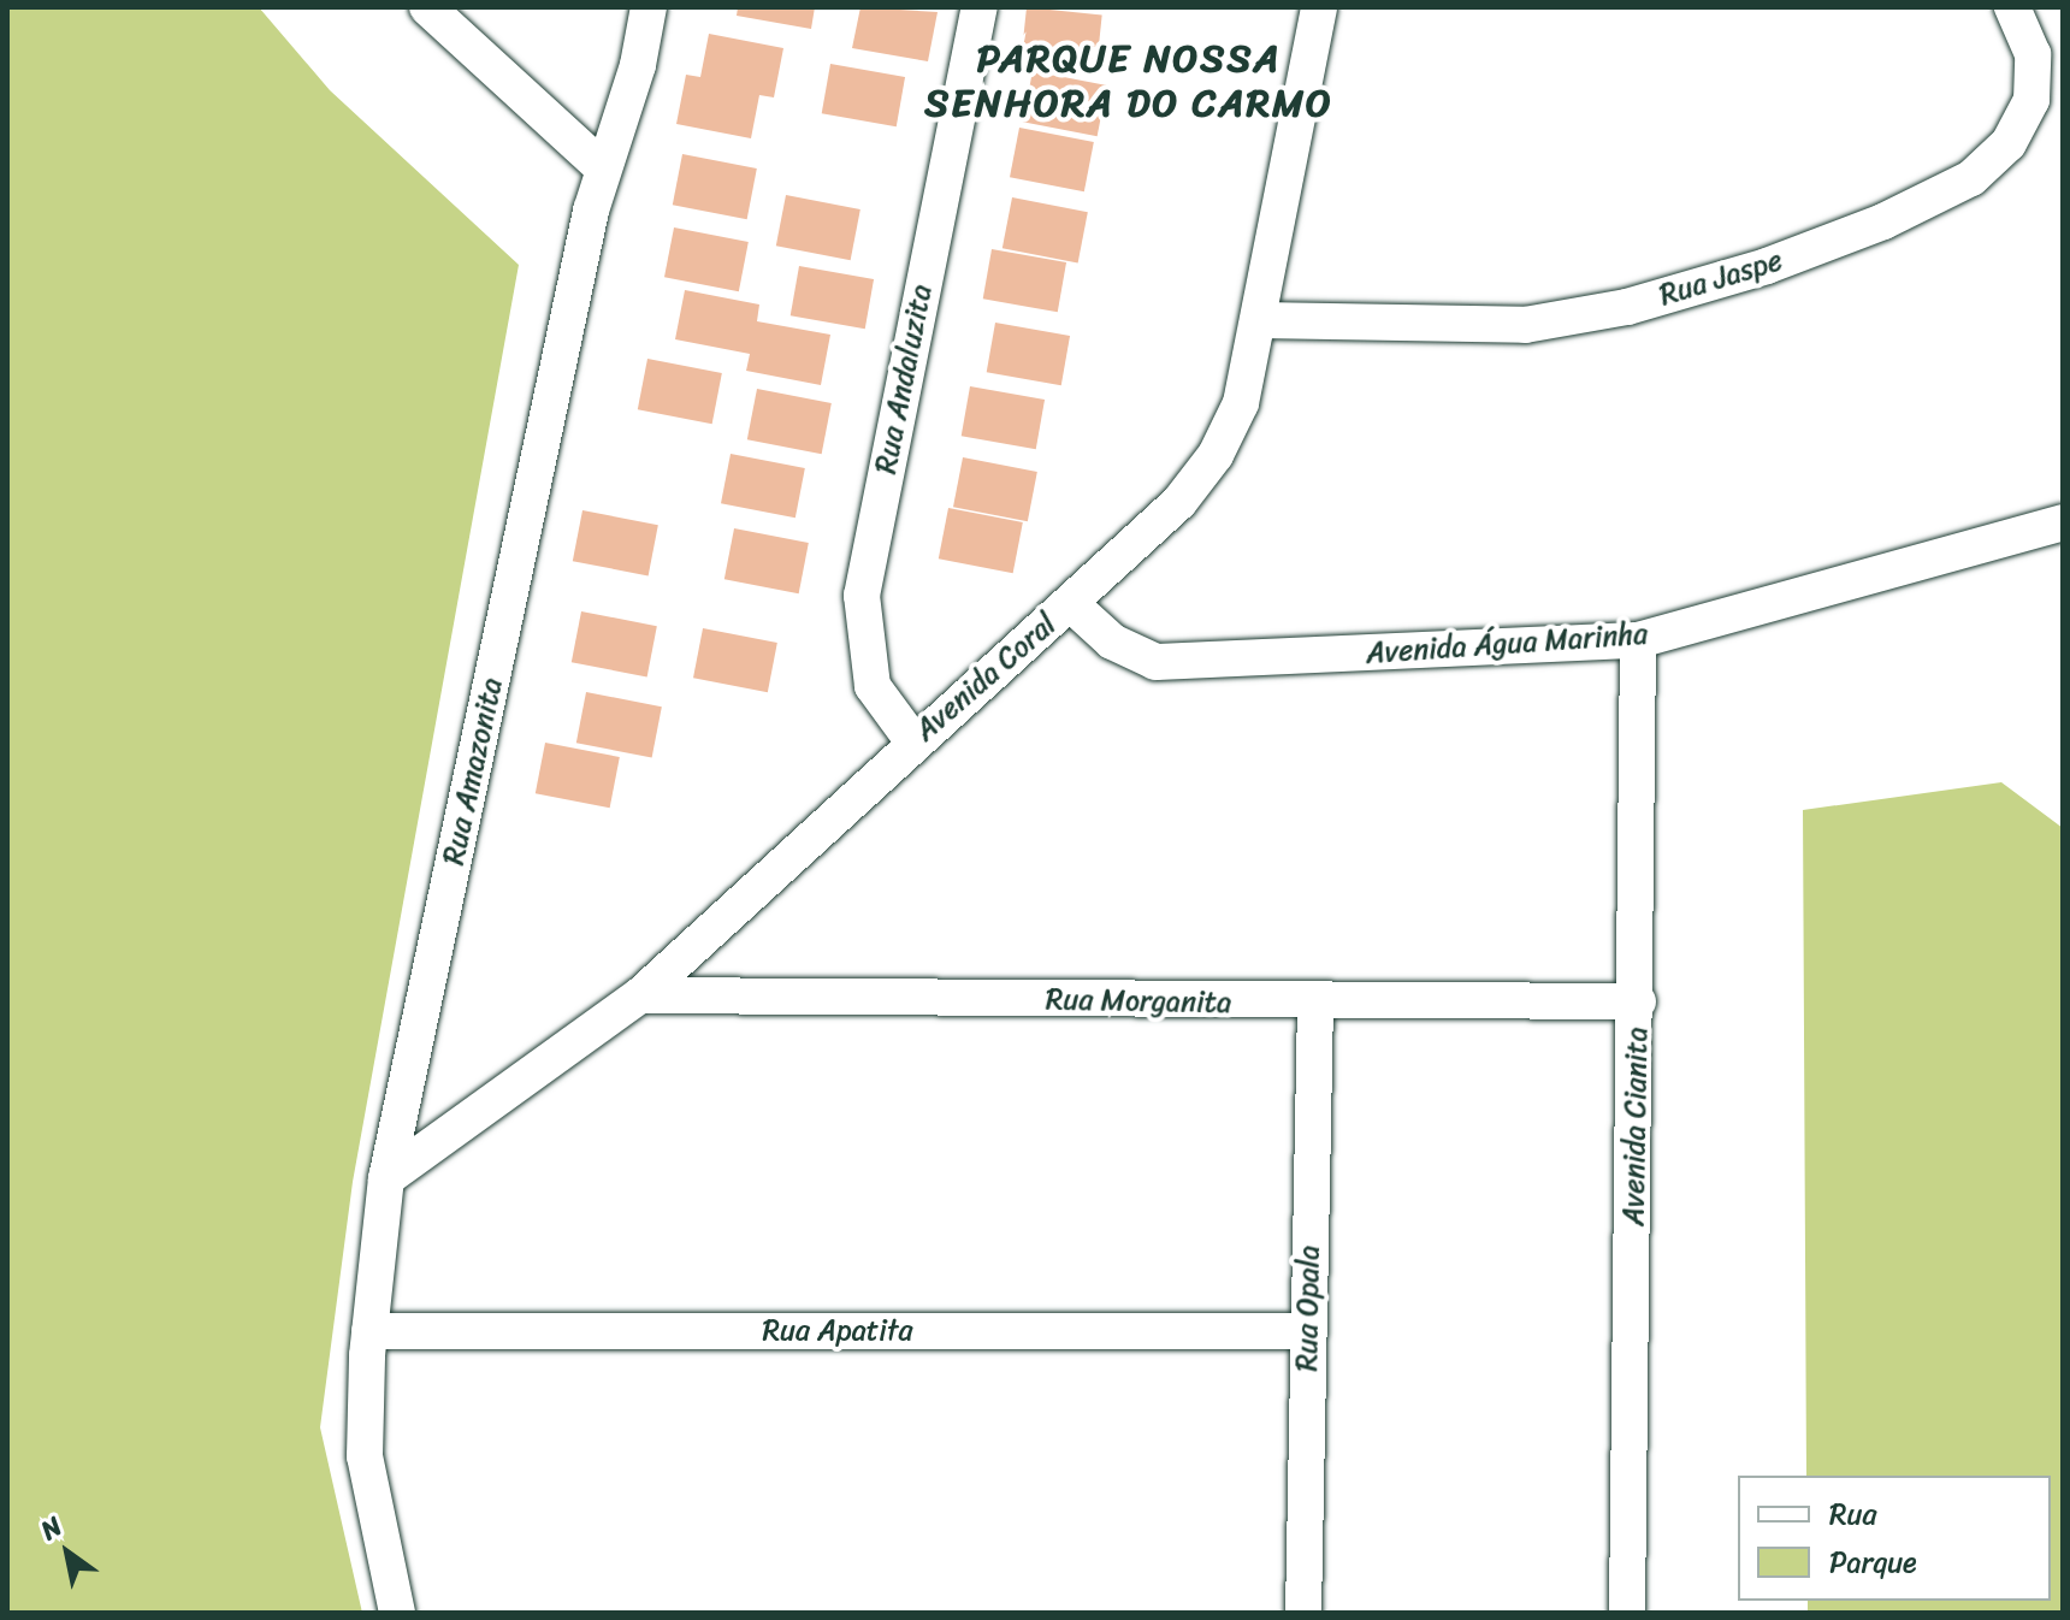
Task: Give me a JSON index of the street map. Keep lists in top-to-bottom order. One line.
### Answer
{"streets":{"street":["Rua Jaspe","Rua Andaluzita","Avenida Água Marinha","Avenida Coral","Rua Amazonita","Rua Morganita","Avenida Cianita","Rua Opala","Rua Apatita"]},"crossings":[["Rua Jaspe","Avenida Coral"],["Rua Andaluzita","Avenida Coral"],["Avenida Água Marinha","Avenida Coral"],["Avenida Água Marinha","Avenida Cianita"],["Avenida Coral","Rua Amazonita"],["Avenida Coral","Rua Morganita"],["Rua Amazonita","Rua Apatita"],["Rua Morganita","Avenida Cianita"],["Rua Morganita","Rua Opala"],["Rua Opala","Rua Apatita"]],"districts":["PARQUE NOSSA SENHORA DO CARMO"],"legend":["Rua","Parque"],"north":"top left"}
